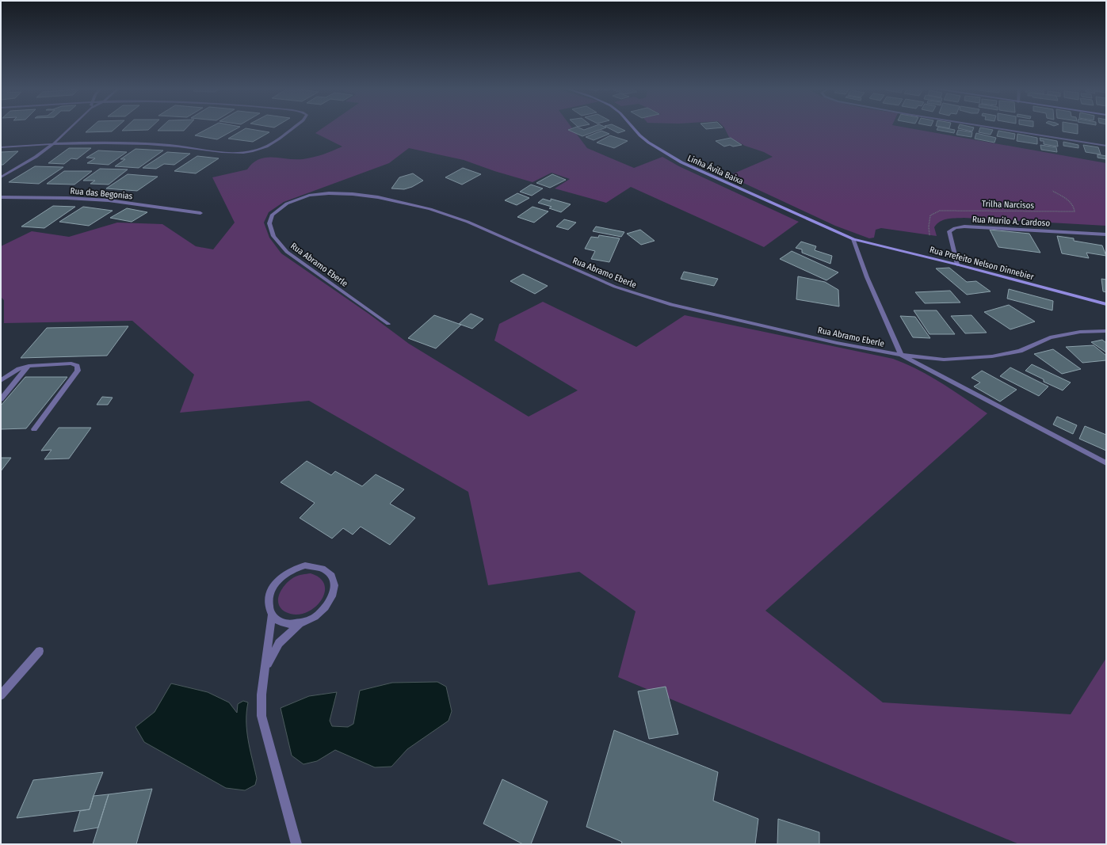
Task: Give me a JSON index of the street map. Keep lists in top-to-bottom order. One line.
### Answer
{"streets":{"street":["Linha Ávila Baixa","Rua das Begonias","Rua Murilo A. Cardoso","Rua Prefeito Nelson Dinnebier","Rua Abramo Eberle"],"path":["Trilha Narcisos"]},"crossings":[["Linha Ávila Baixa","Rua Prefeito Nelson Dinnebier"],["Rua Murilo A. Cardoso","Rua Prefeito Nelson Dinnebier"]]}
